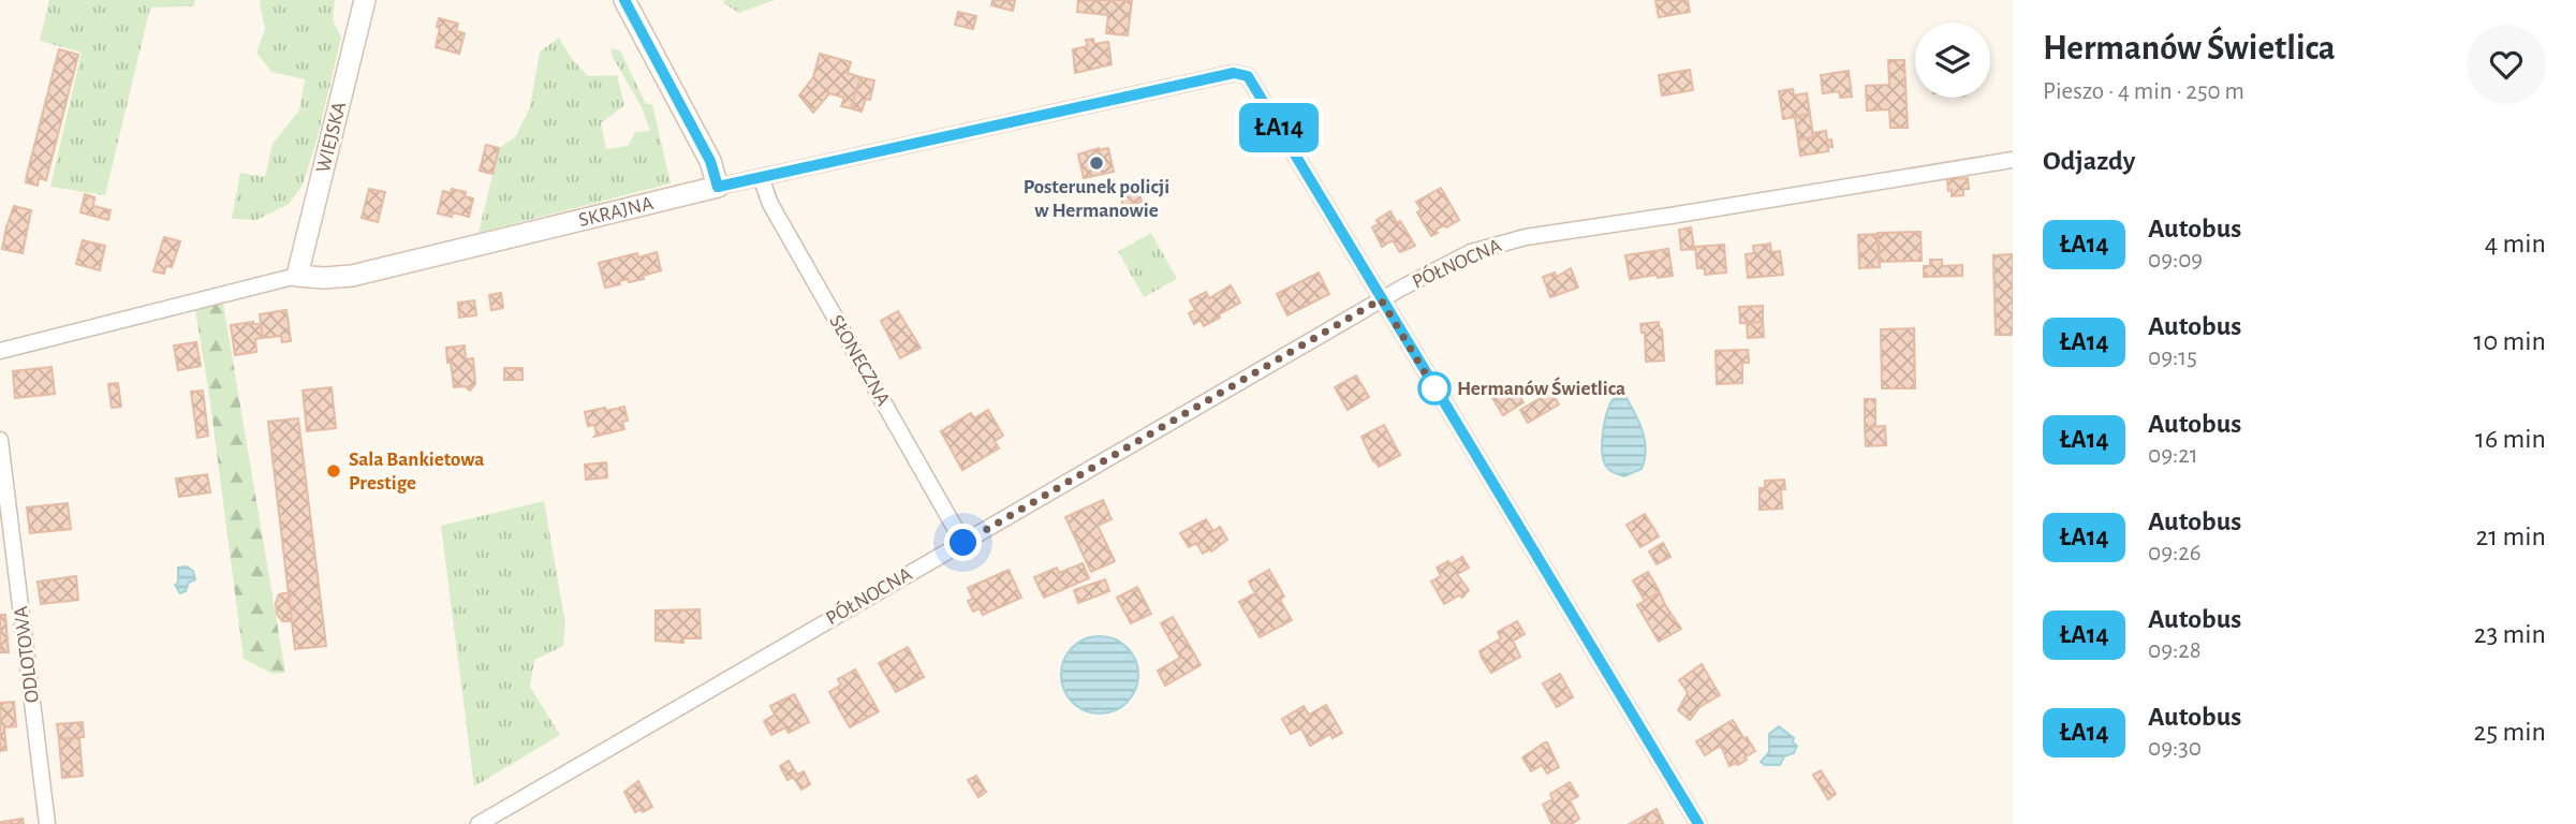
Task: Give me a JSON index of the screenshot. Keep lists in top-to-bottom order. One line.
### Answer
{"streets":{"street":["WIEJSKA","SKRAJNA","PÓŁNOCNA","SŁONECZNA","ODLOTOWA"]},"crossings":[["WIEJSKA","SKRAJNA"],["SKRAJNA","PÓŁNOCNA"],["SKRAJNA","SŁONECZNA"],["PÓŁNOCNA","SŁONECZNA"]],"places":["Posterunek policji w Hermanowie","Hermanów Świetlica","Sala Bankietowa Prestige"],"lines":["bus line ŁA14"],"page":{"on_map":"ŁA14","heading":[["Hermanów Świetlica","Pieszo · 4 min · 250 m"],"Odjazdy"],"list":[{"mark":"ŁA14","name":"Autobus","note":"09:09","value":"4 min"},{"mark":"ŁA14","name":"Autobus","note":"09:15","value":"10 min"},{"mark":"ŁA14","name":"Autobus","note":"09:21","value":"16 min"},{"mark":"ŁA14","name":"Autobus","note":"09:26","value":"21 min"},{"mark":"ŁA14","name":"Autobus","note":"09:28","value":"23 min"},{"mark":"ŁA14","name":"Autobus","note":"09:30","value":"25 min"}]}}
